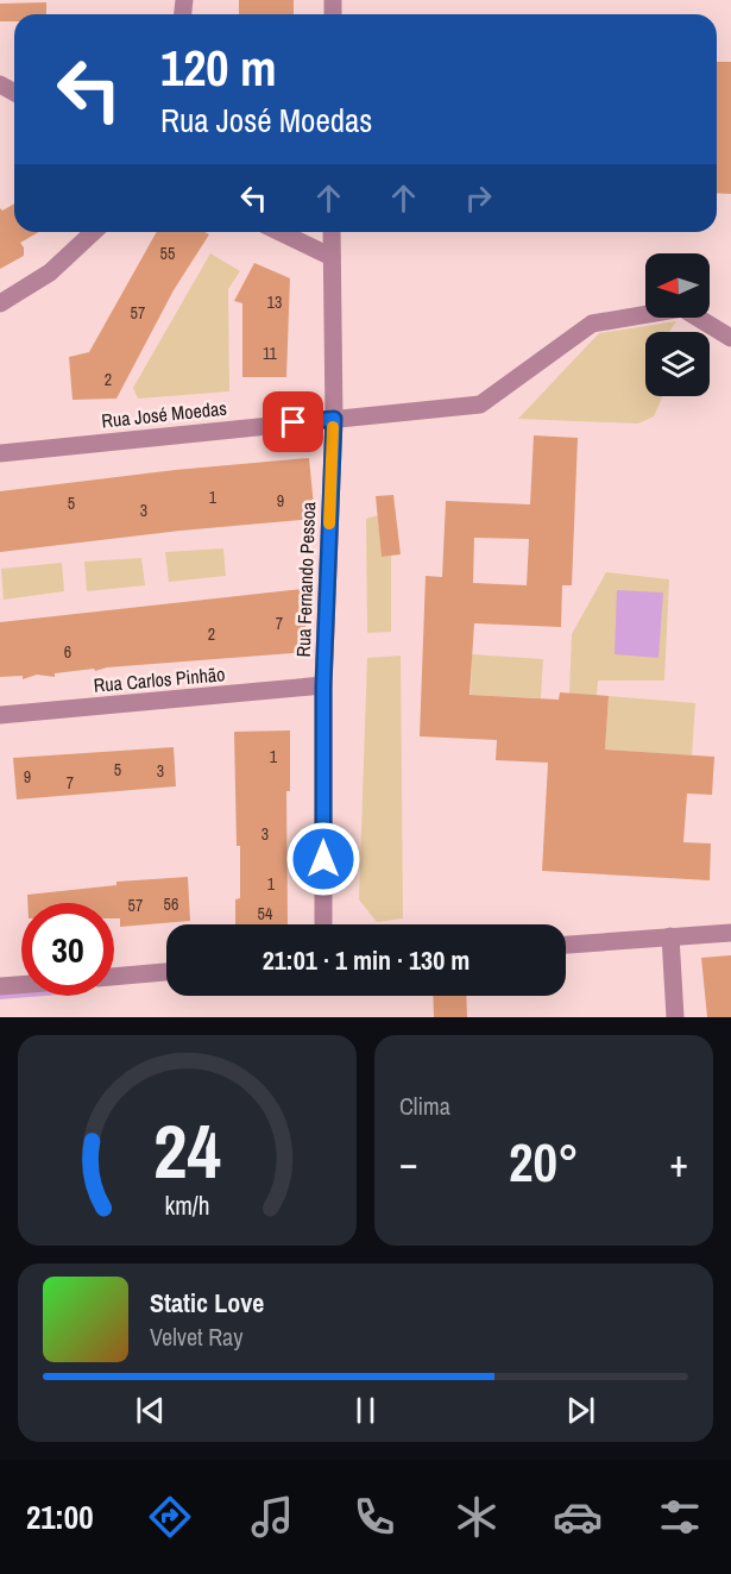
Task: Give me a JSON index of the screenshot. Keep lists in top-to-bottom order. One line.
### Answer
{"streets":{"street":["Rua José Moedas","Rua Fernando Pessoa","Rua Carlos Pinhão"]},"crossings":[["Rua José Moedas","Rua Fernando Pessoa"],["Rua Fernando Pessoa","Rua Carlos Pinhão"]],"house_numbers":["55","13","57","11","2","1","9","5","3","7","2","6","1","5","3","9","7","3","1","56","57","54"],"north":"left","page":{"turn":["120 m","Rua José Moedas"],"limit":"30","trip":"21:01 · 1 min · 130 m","tile":"Clima","heat":["−","20°","+"],"song":["Static Love","Velvet Ray"],"tabs":"21:00","gauge":["24","km/h"]}}
